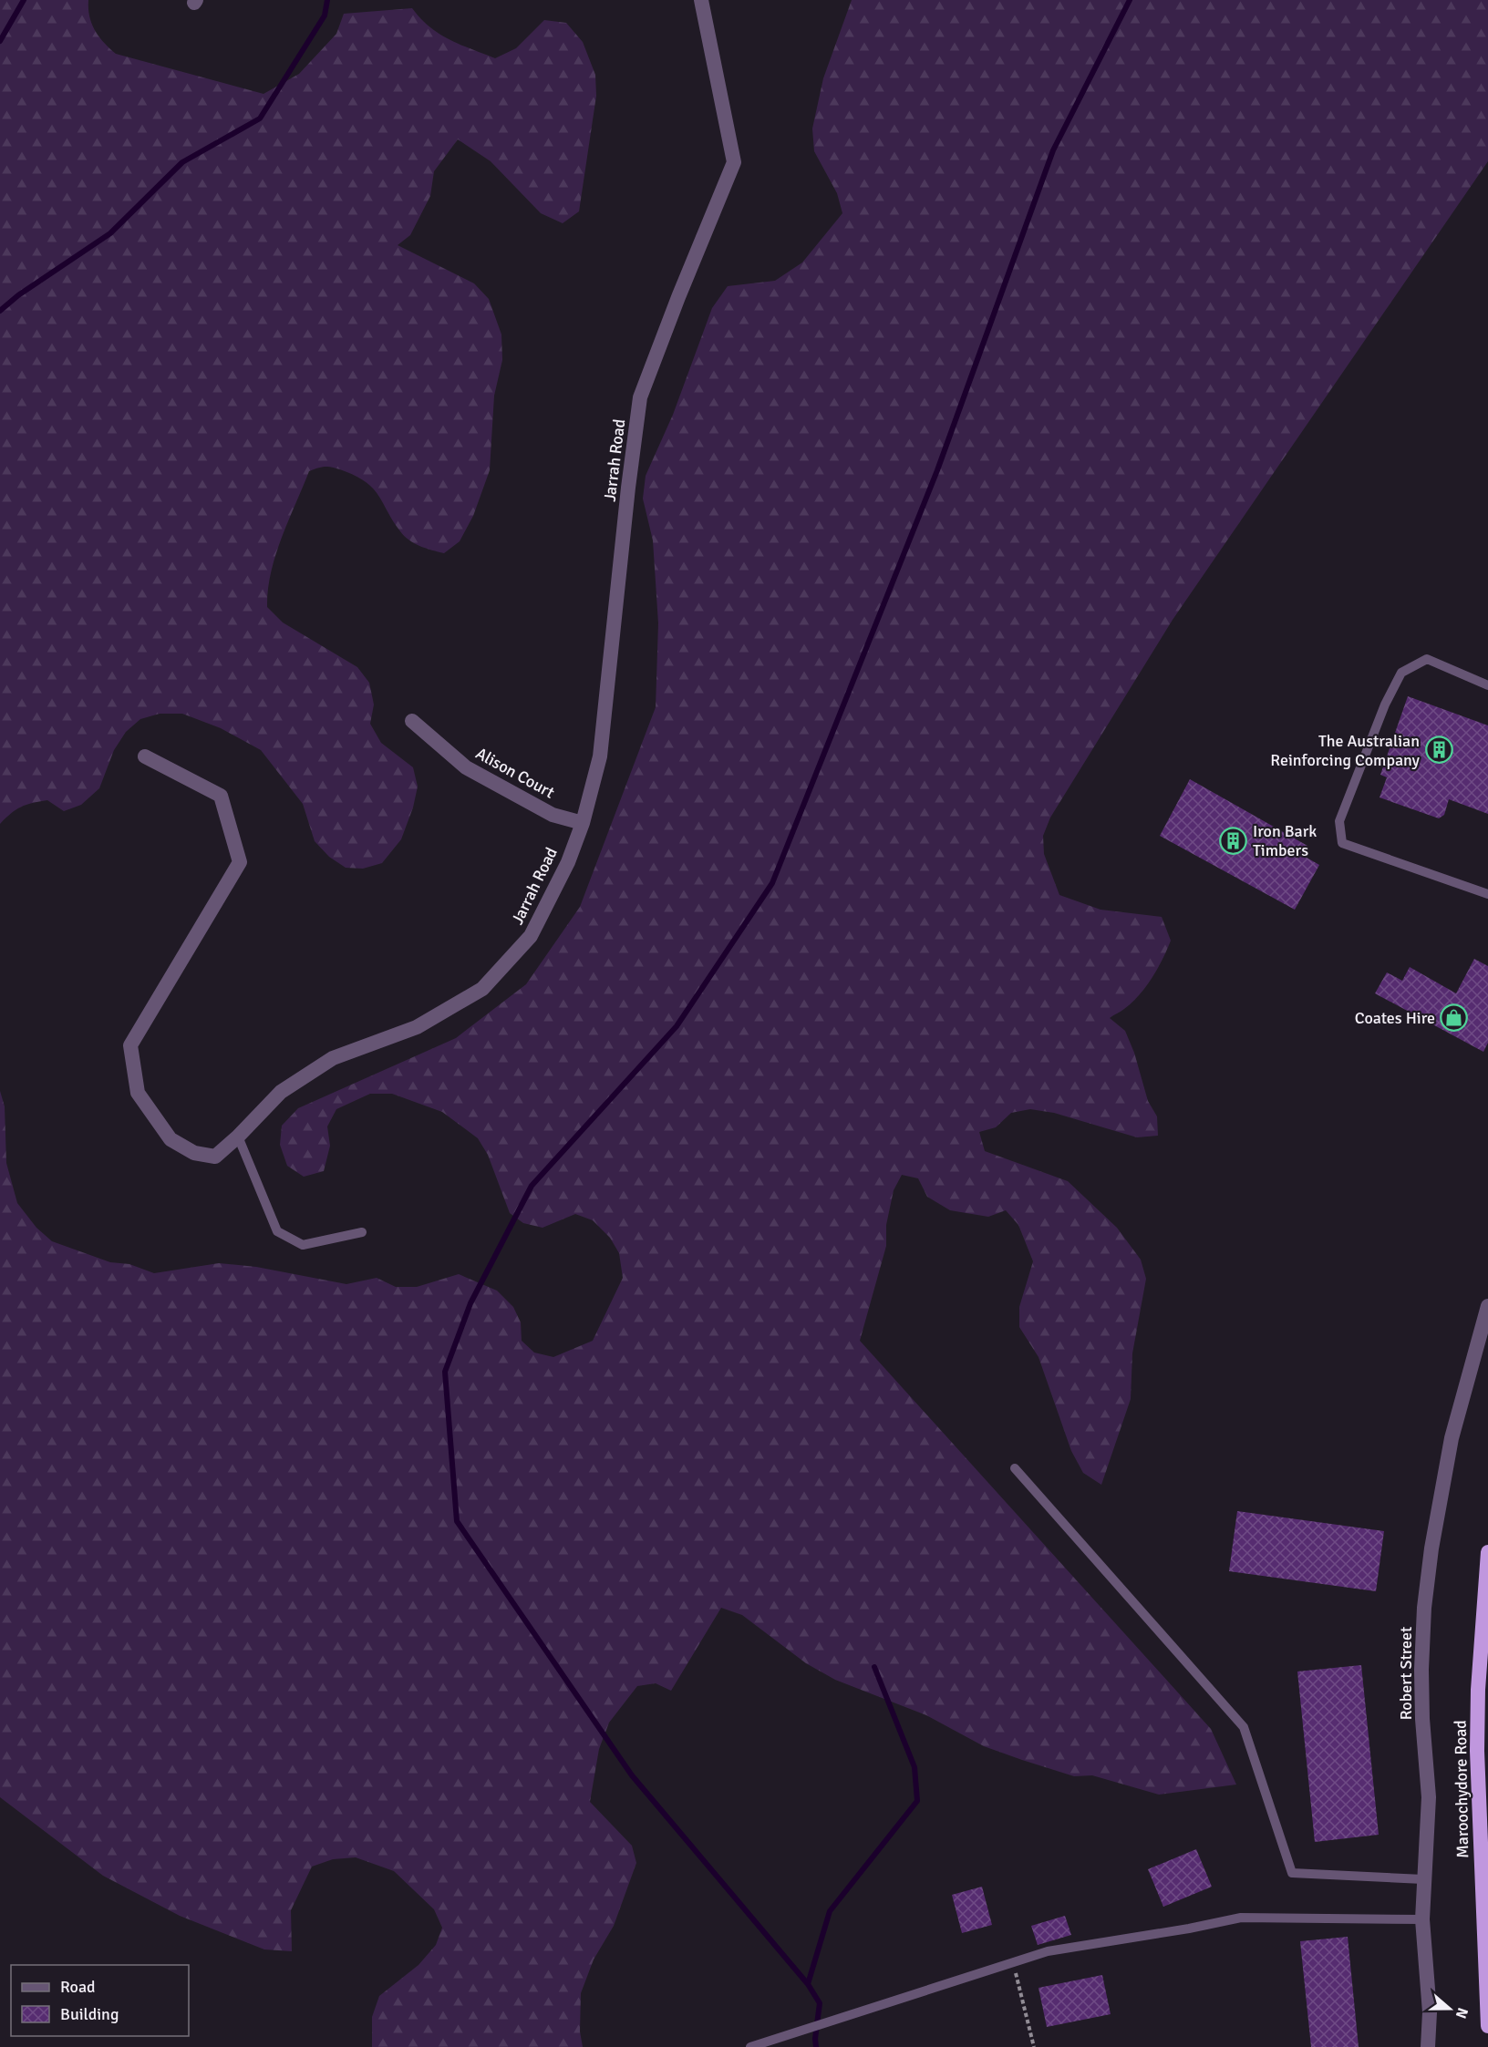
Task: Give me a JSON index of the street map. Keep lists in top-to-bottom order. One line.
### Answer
{"streets":{"highway":["Maroochydore Road"],"street":["Jarrah Road","Alison Court","Robert Street"]},"crossings":[["Jarrah Road","Alison Court"]],"places":{"building":["The Australian Reinforcing Company","Iron Bark Timbers"],"shop":["Coates Hire"]},"legend":["Road","Building"],"north":"right"}
